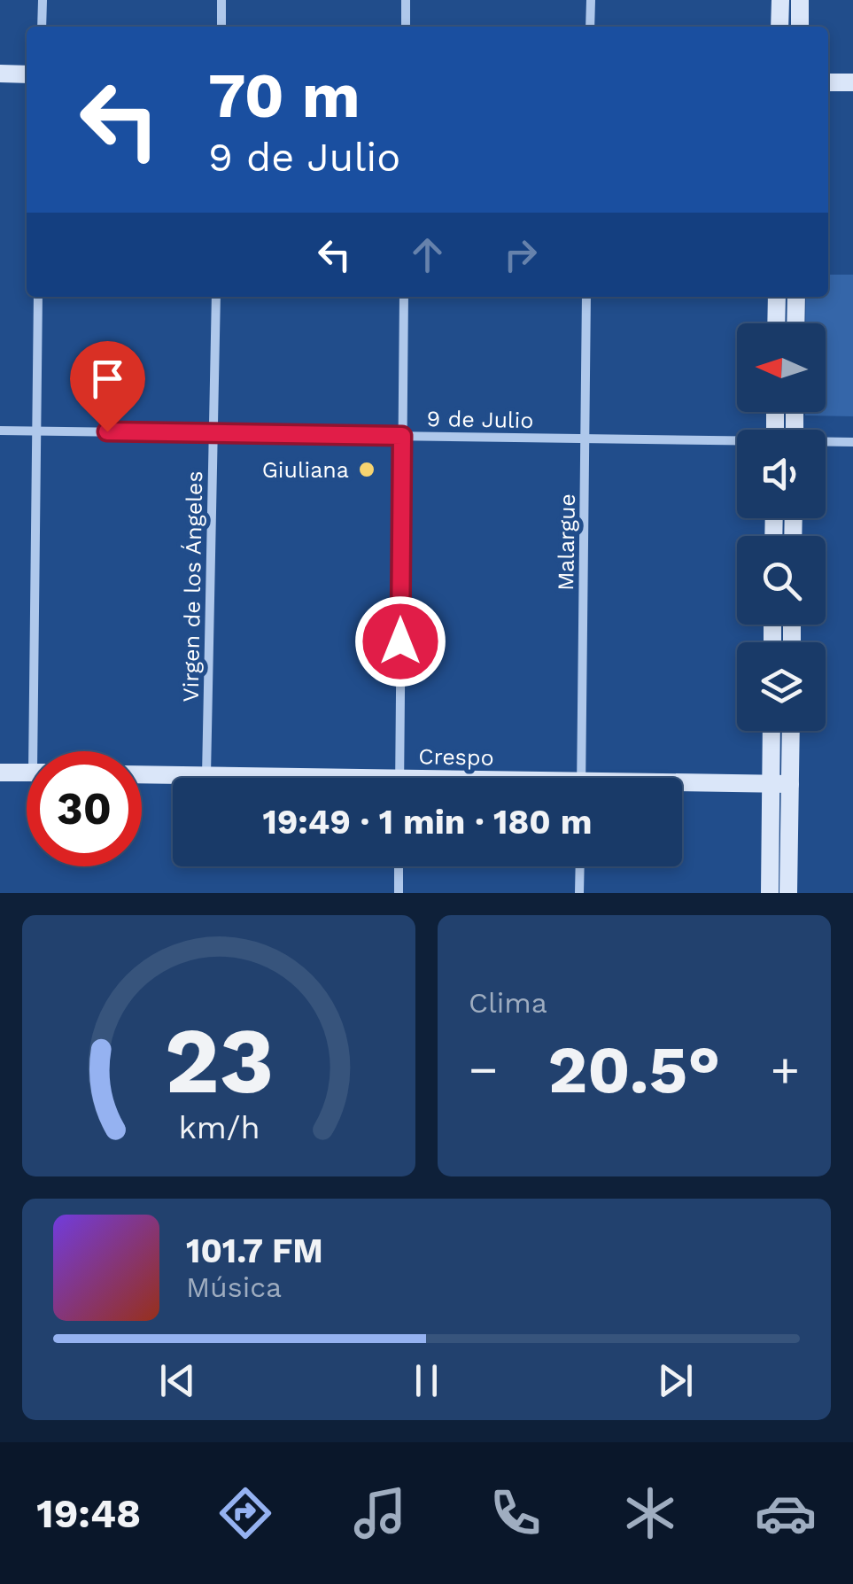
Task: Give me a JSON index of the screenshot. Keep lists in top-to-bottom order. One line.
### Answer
{"streets":{"main road":["Crespo"],"street":["9 de Julio","Malargue","Virgen de los Ángeles"]},"crossings":[["9 de Julio","Malargue"],["9 de Julio","Virgen de los Ángeles"],["Virgen de los Ángeles","Crespo"]],"places":["Giuliana"],"north":"left","page":{"turn":["70 m","9 de Julio"],"limit":"30","trip":"19:49 · 1 min · 180 m","tile":"Clima","heat":["−","20.5°","+"],"song":["101.7 FM","Música"],"tabs":"19:48","gauge":["23","km/h"]}}
